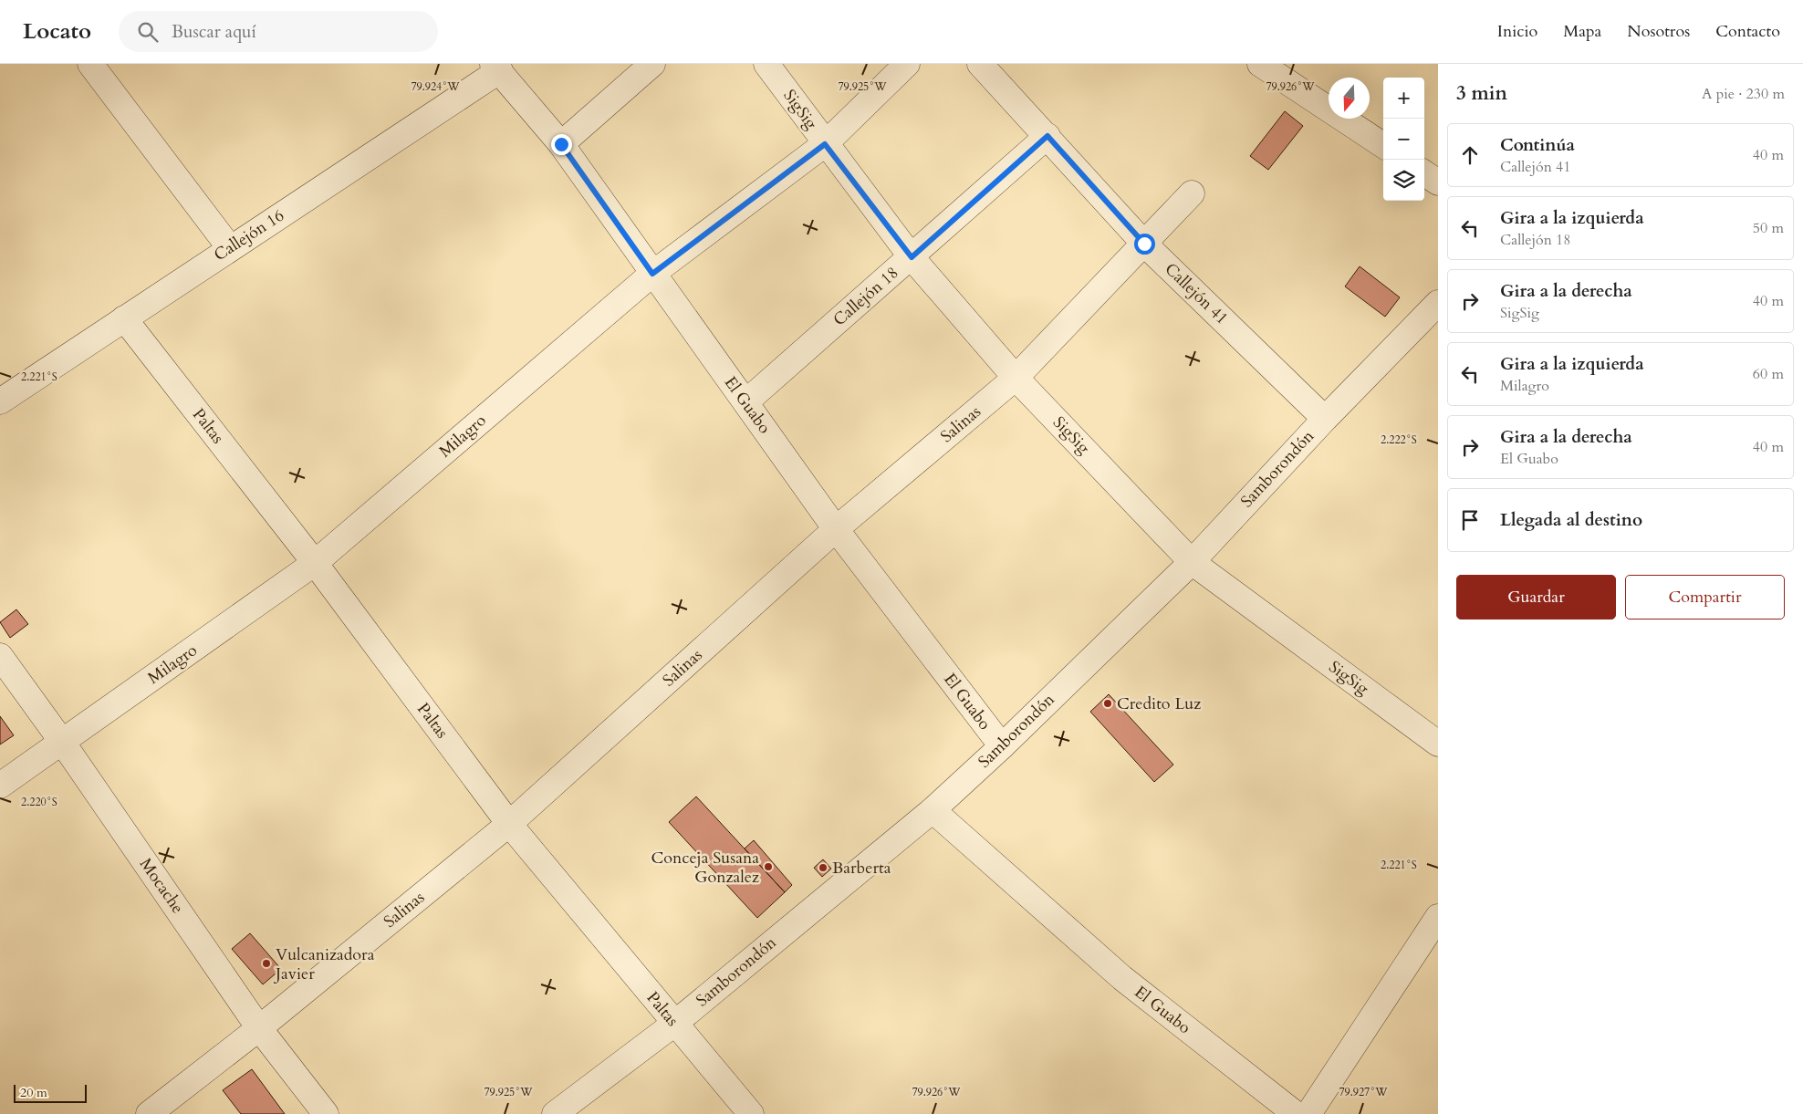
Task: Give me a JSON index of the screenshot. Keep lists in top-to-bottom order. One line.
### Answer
{"streets":{"street":["SigSig","Callejón 16","Callejón 41","Callejón 18","El Guabo","Salinas","Paltas","Milagro","Samborondón","Mocache"]},"crossings":[["SigSig","Callejón 18"],["SigSig","Salinas"],["SigSig","Milagro"],["SigSig","Samborondón"],["Callejón 16","El Guabo"],["Callejón 16","Paltas"],["Callejón 41","Callejón 18"],["Callejón 41","Salinas"],["Callejón 41","Samborondón"],["Callejón 18","El Guabo"],["El Guabo","Salinas"],["El Guabo","Milagro"],["El Guabo","Samborondón"],["Salinas","Paltas"],["Salinas","Mocache"],["Paltas","Milagro"],["Paltas","Samborondón"],["Milagro","Mocache"]],"places":["Credito Luz","Conceja Susana Gonzalez","Barberta","Vulcanizadora Javier"],"scale_bar":"20 m","north":"bottom","page":{"header":"Locato","search":"Buscar aquí","nav":["Inicio","Mapa","Nosotros","Contacto"],"heading":["3 min","A pie · 230 m"],"map_buttons":["+","−"],"list":[["Continúa","Callejón 41","40 m"],["Gira a la izquierda","Callejón 18","50 m"],["Gira a la derecha","SigSig","40 m"],["Gira a la izquierda","Milagro","60 m"],["Gira a la derecha","El Guabo","40 m"],"Llegada al destino"],"buttons":["Guardar","Compartir"],"scale":"20 m"},"coordinates":["79.924°W","79.925°W","79.926°W","2.221°S","2.222°S","2.220°S","79.927°W"]}
